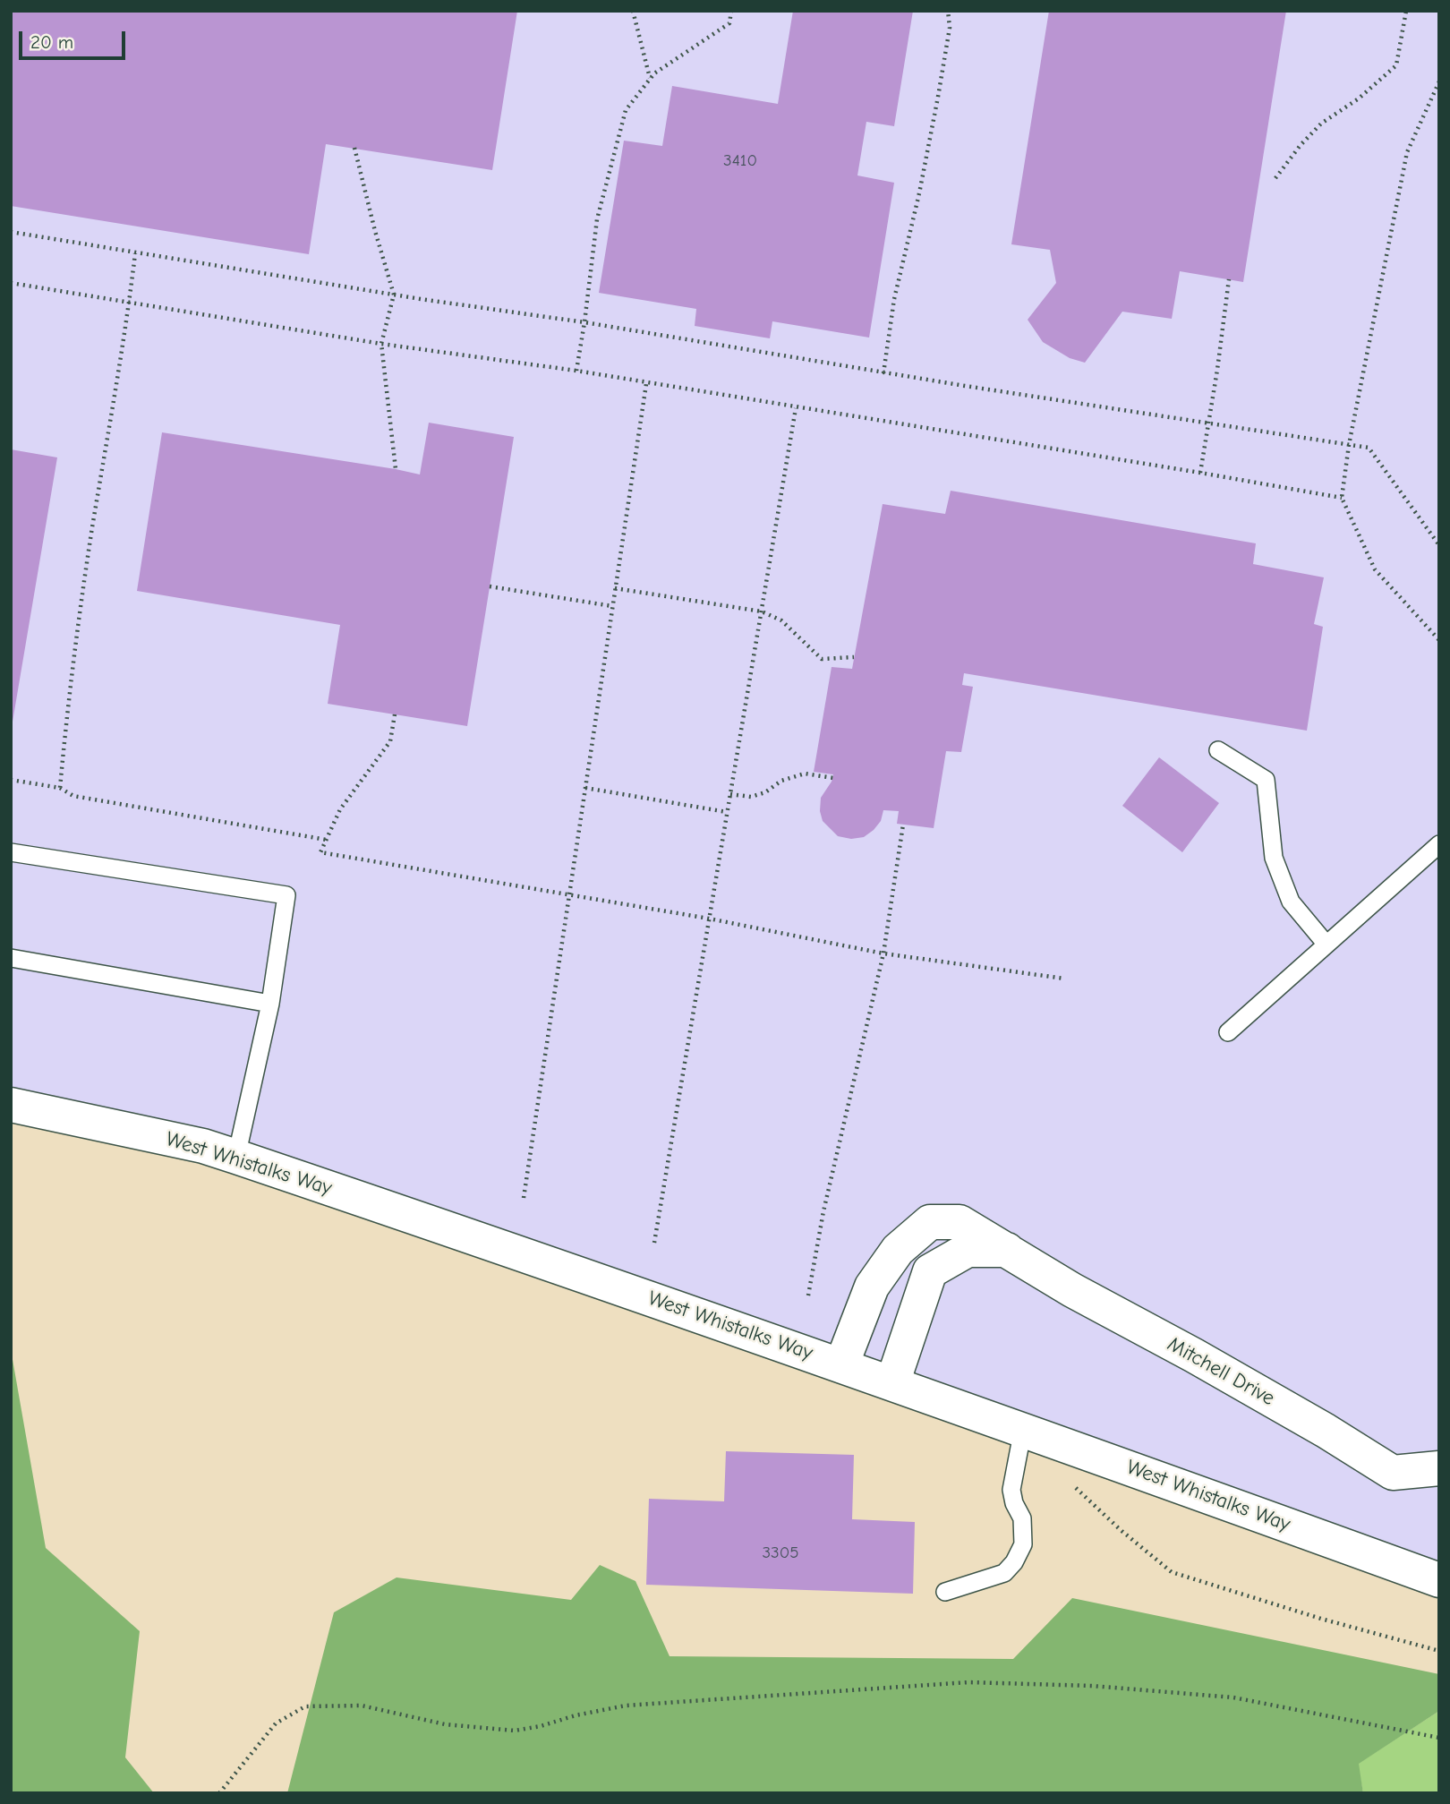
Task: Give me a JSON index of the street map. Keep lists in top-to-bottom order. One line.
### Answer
{"streets":{"main road":["West Whistalks Way","Mitchell Drive"]},"crossings":[["West Whistalks Way","Mitchell Drive"]],"house_numbers":["3410","3305"],"scale_bar":"20 m"}
